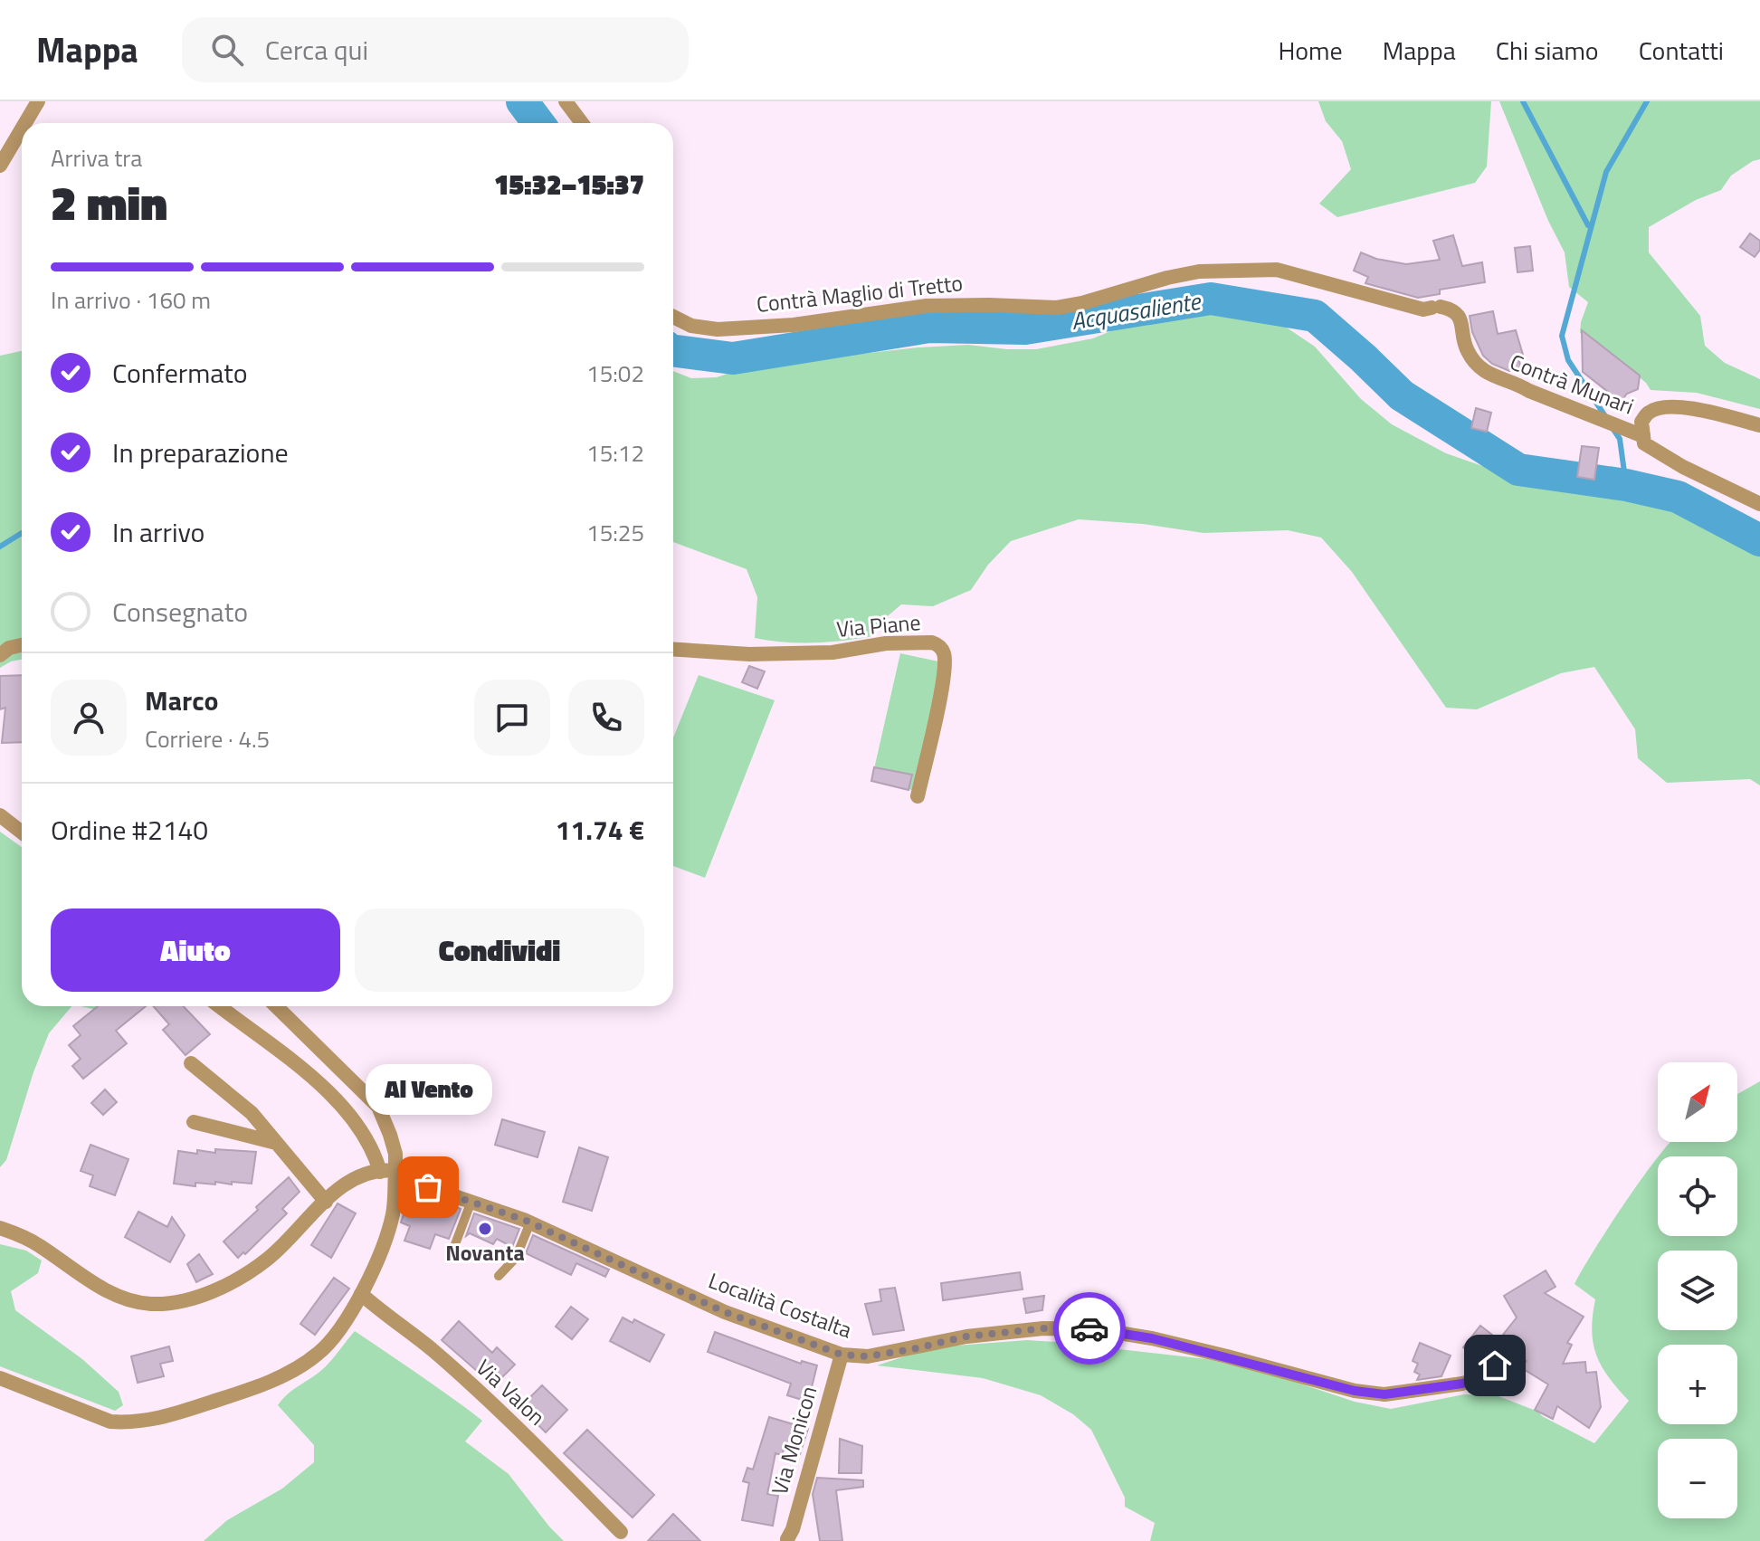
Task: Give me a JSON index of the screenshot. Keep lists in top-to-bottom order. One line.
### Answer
{"streets":{"street":["Contrà Maglio di Tretto","Contrà Munari","Via Piane","Località Costalta","Via Valon","Via Monicon"]},"crossings":[["Contrà Maglio di Tretto","Contrà Munari"],["Località Costalta","Via Monicon"]],"water":["Acquasaliente"],"places":["Al Vento","Novanta"],"north":"top right","page":{"header":"Mappa","search":"Cerca qui","nav":["Home","Mappa","Chi siamo","Contatti"],"heading":["2 min","Arriva tra","15:32–15:37"],"panel":["Marco","Corriere · 4.5","Ordine #2140","11.74 €"],"bar":"In arrivo · 160 m","list":[["Confermato","15:02"],["In preparazione","15:12"],["In arrivo","15:25"],"Consegnato"],"buttons":["Aiuto","Condividi"],"map_buttons":["+","−"],"bubble":"Al Vento"}}
